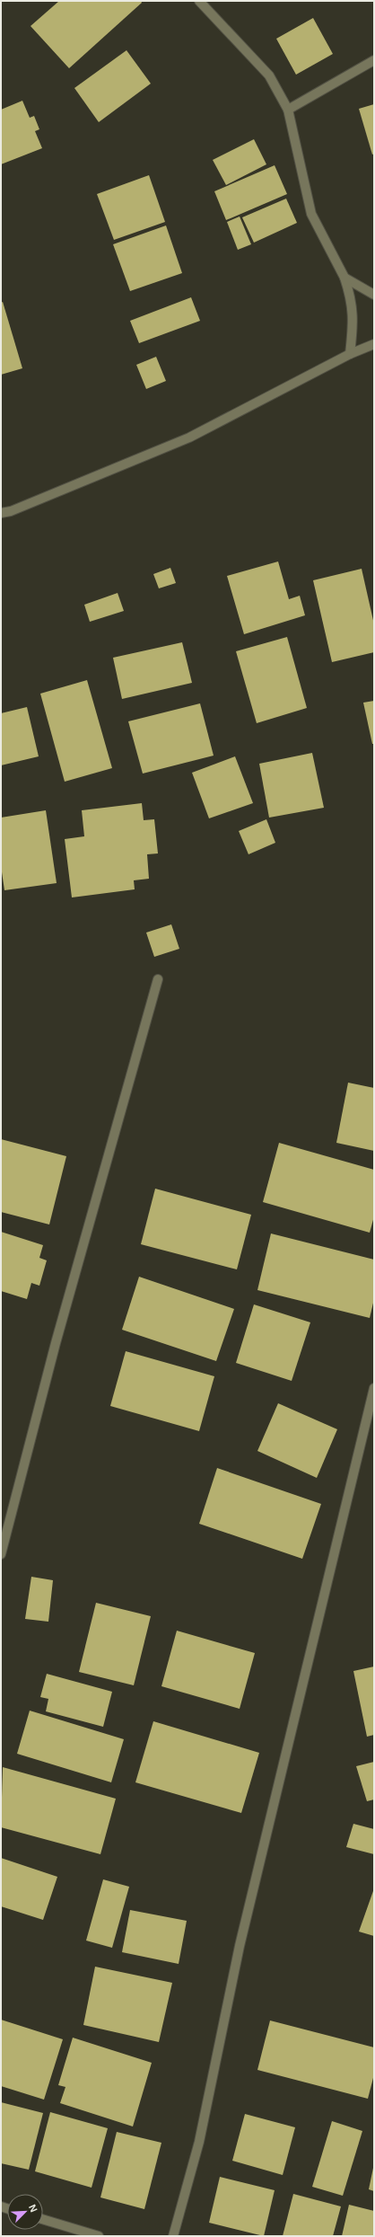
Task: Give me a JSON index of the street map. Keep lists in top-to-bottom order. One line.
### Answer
{"north":"top right"}
